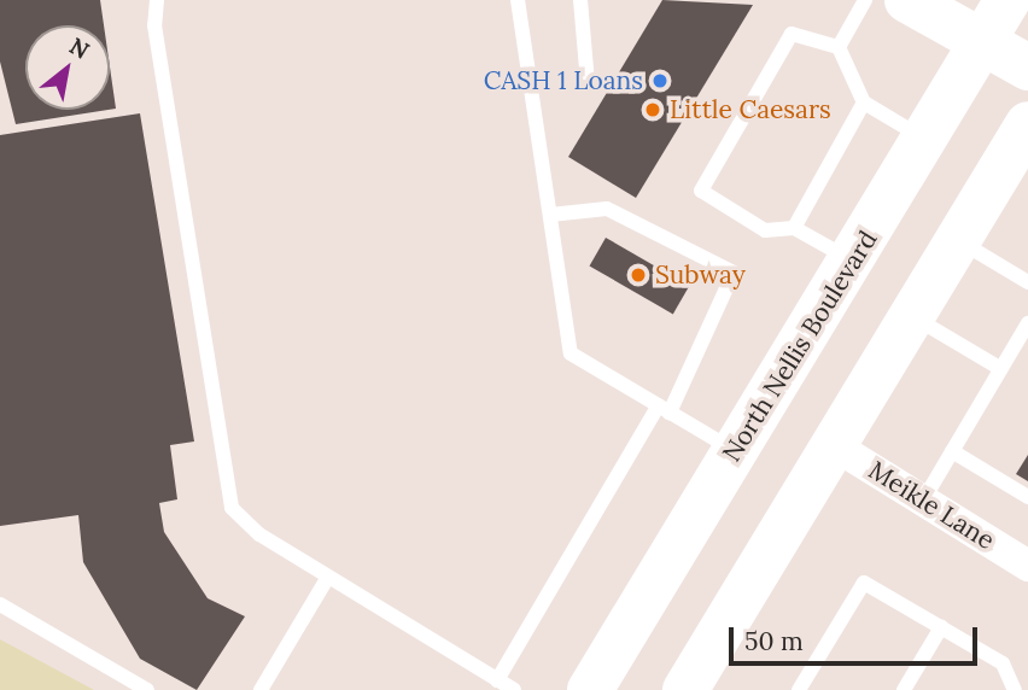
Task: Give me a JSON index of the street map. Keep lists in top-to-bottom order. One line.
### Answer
{"streets":{"main road":["North Nellis Boulevard"],"street":["Meikle Lane"]},"places":["CASH 1 Loans","Little Caesars","Subway"],"scale_bar":"50 m","north":"top right"}
